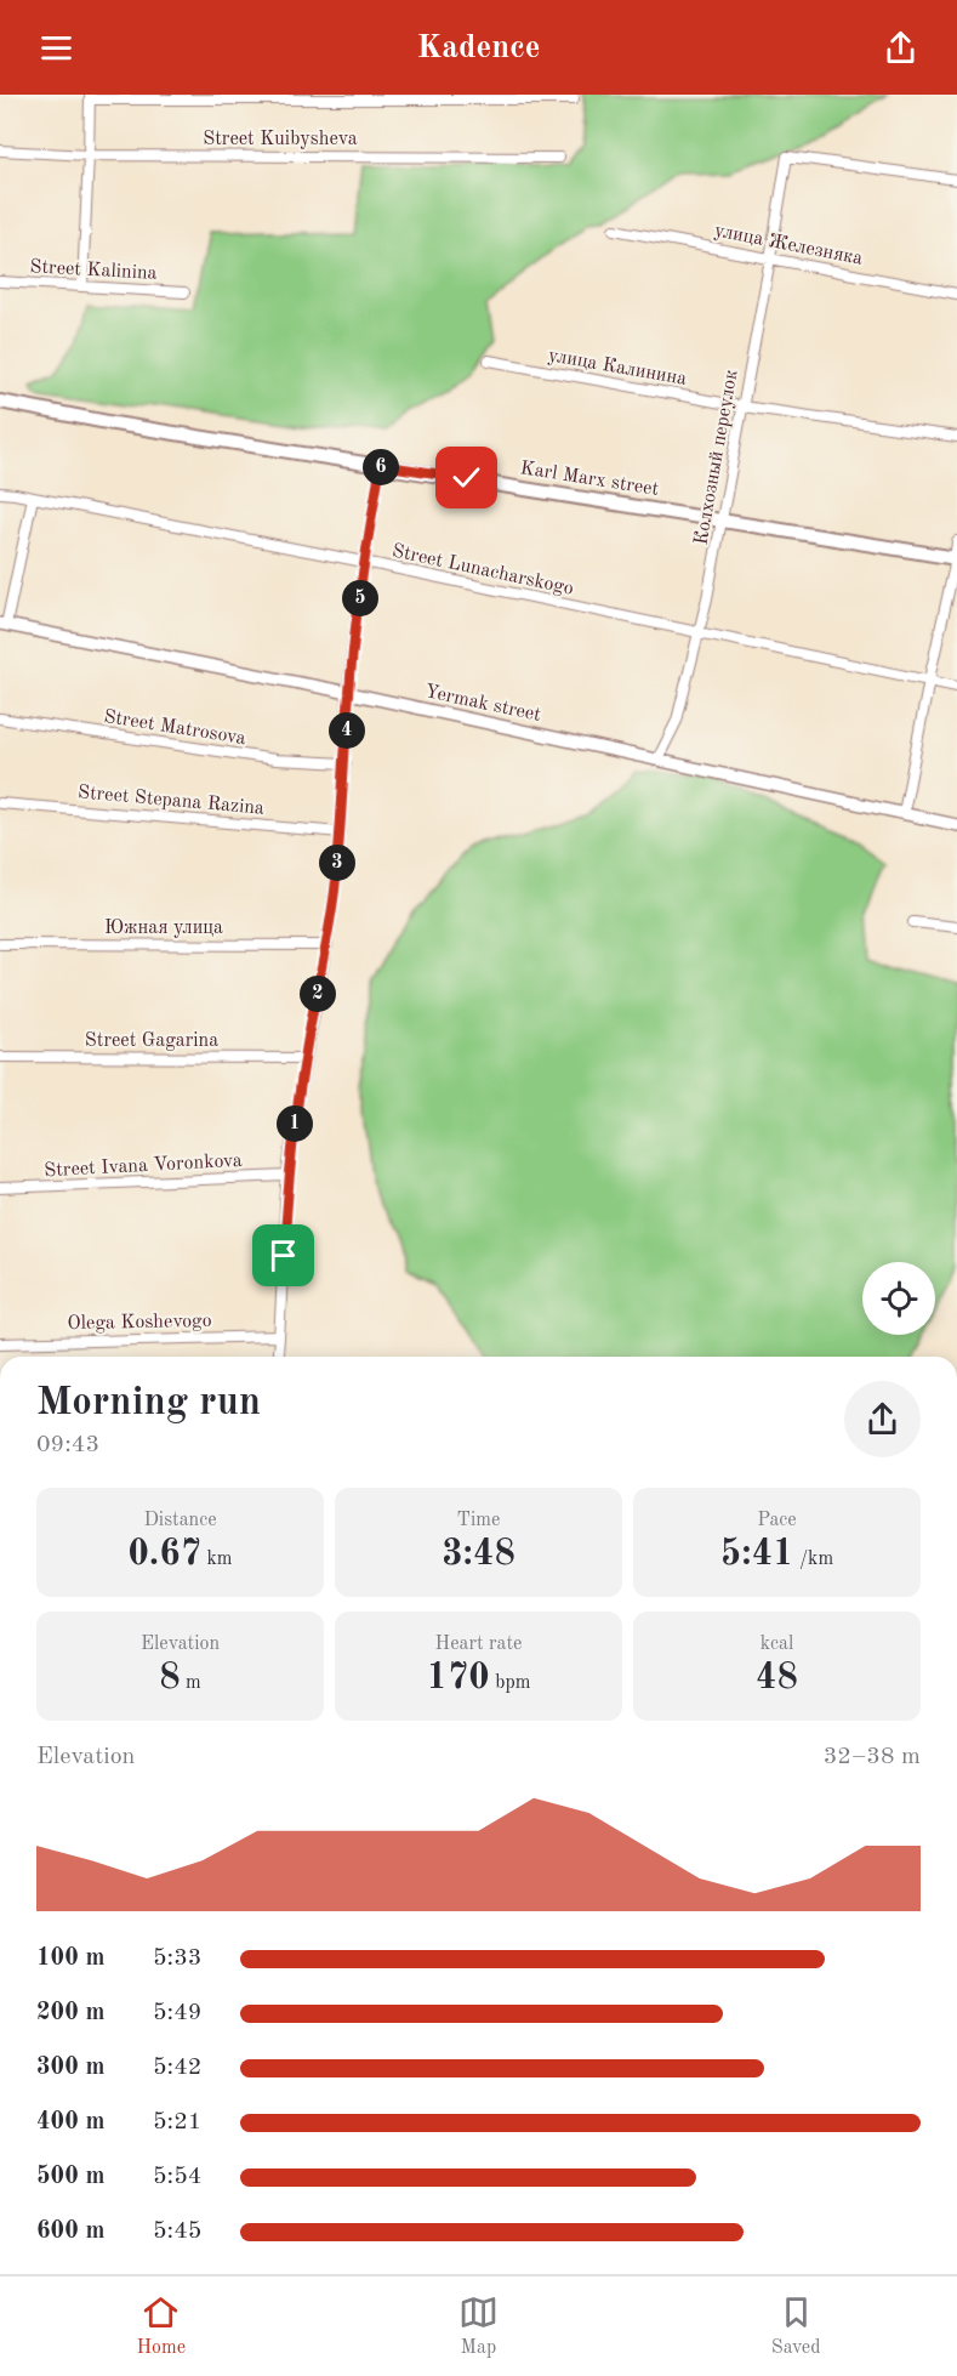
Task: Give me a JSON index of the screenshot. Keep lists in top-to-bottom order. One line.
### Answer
{"streets":{"main road":["Karl Marx street"],"street":["Street Kuibysheva","улица Железняка","Street Kalinina","улица Калинина","Колхозный переулок","Street Lunacharskogo","Yermak street","Street Matrosova","Street Stepana Razina","Южная улица","Street Gagarina","Street Ivana Voronkova","Olega Koshevogo"]},"crossings":[["улица Железняка","Колхозный переулок"],["улица Калинина","Колхозный переулок"],["Колхозный переулок","Karl Marx street"],["Колхозный переулок","Street Lunacharskogo"],["Колхозный переулок","Yermak street"]],"page":{"header":"Kadence","pins":["6","5","4","3","2","1"],"heading":["Morning run","09:43"],"stats":[["Distance","0.67 km"],["Time","3:48"],["Pace","5:41 /km"],["Elevation","8 m"],["Heart rate","170 bpm"],["kcal","48"]],"chart":["Elevation","32–38 m"],"list":[{"name":"100 m","note":"5:33"},{"name":"200 m","note":"5:49"},{"name":"300 m","note":"5:42"},{"name":"400 m","note":"5:21"},{"name":"500 m","note":"5:54"},{"name":"600 m","note":"5:45"}],"tabs":["Home","Map","Saved"]}}
